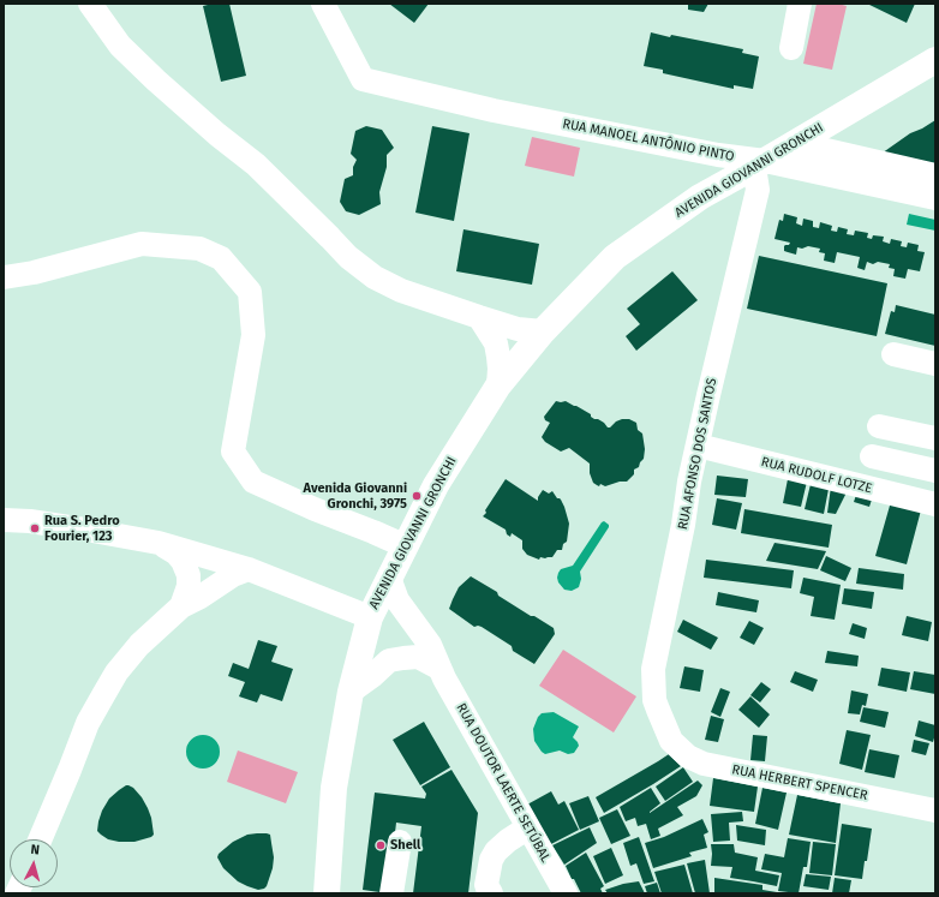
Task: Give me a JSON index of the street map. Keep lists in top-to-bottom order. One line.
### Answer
{"streets":{"main road":["AVENIDA GIOVANNI GRONCHI"],"street":["RUA MANOEL ANTÔNIO PINTO","RUA AFONSO DOS SANTOS","RUA RUDOLF LOTZE","RUA DOUTOR LAERTE SETÚBAL","RUA HERBERT SPENCER"]},"crossings":[["RUA MANOEL ANTÔNIO PINTO","AVENIDA GIOVANNI GRONCHI"],["RUA MANOEL ANTÔNIO PINTO","RUA AFONSO DOS SANTOS"],["AVENIDA GIOVANNI GRONCHI","RUA AFONSO DOS SANTOS"],["AVENIDA GIOVANNI GRONCHI","RUA DOUTOR LAERTE SETÚBAL"],["RUA AFONSO DOS SANTOS","RUA RUDOLF LOTZE"],["RUA AFONSO DOS SANTOS","RUA HERBERT SPENCER"]],"places":["Avenida Giovanni Gronchi, 3975","Rua S. Pedro Fourier, 123","Shell"],"north":"top"}
